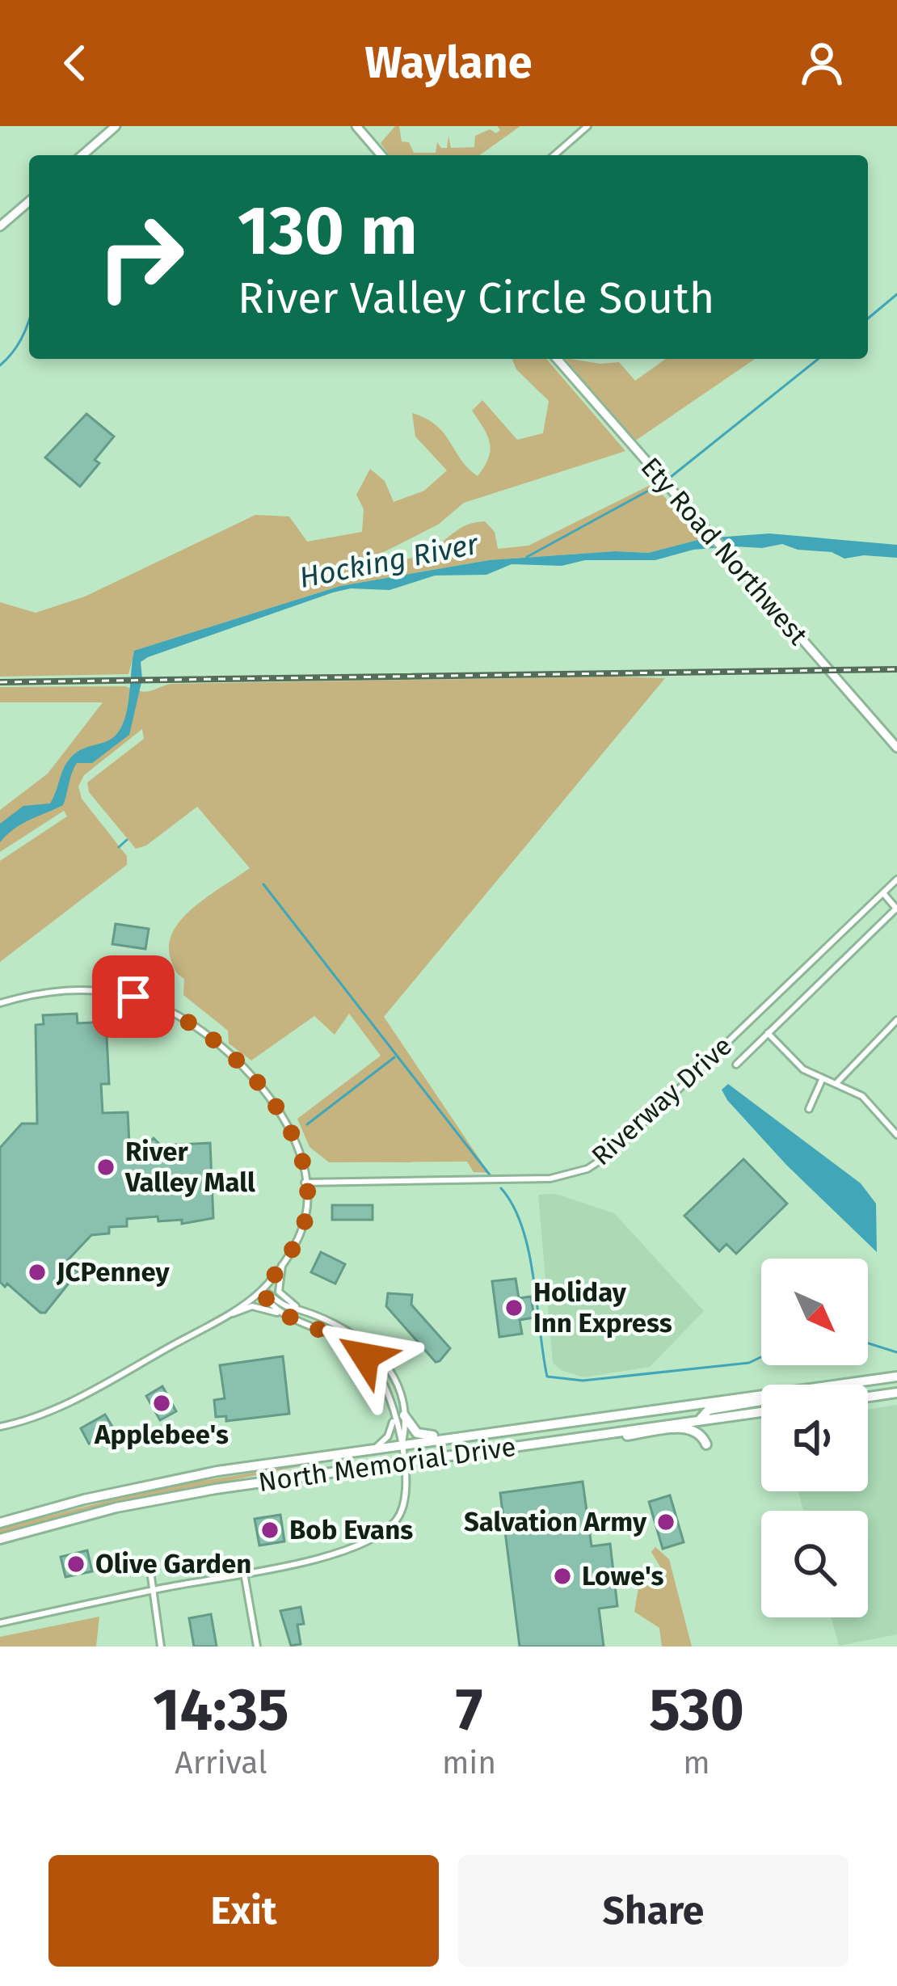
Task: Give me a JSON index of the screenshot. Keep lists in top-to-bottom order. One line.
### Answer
{"streets":{"main road":["North Memorial Drive"],"street":["Ety Road Northwest","Riverway Drive"]},"water":["Hocking River"],"places":["River Valley Mall","JCPenney","Holiday Inn Express","Applebee's","Salvation Army","Bob Evans","Olive Garden","Lowe's"],"north":"bottom right","page":{"header":"Waylane","turn":["130 m","River Valley Circle South"],"eta":["14:35","Arrival","7","min","530","m"],"buttons":["Exit","Share"]}}
